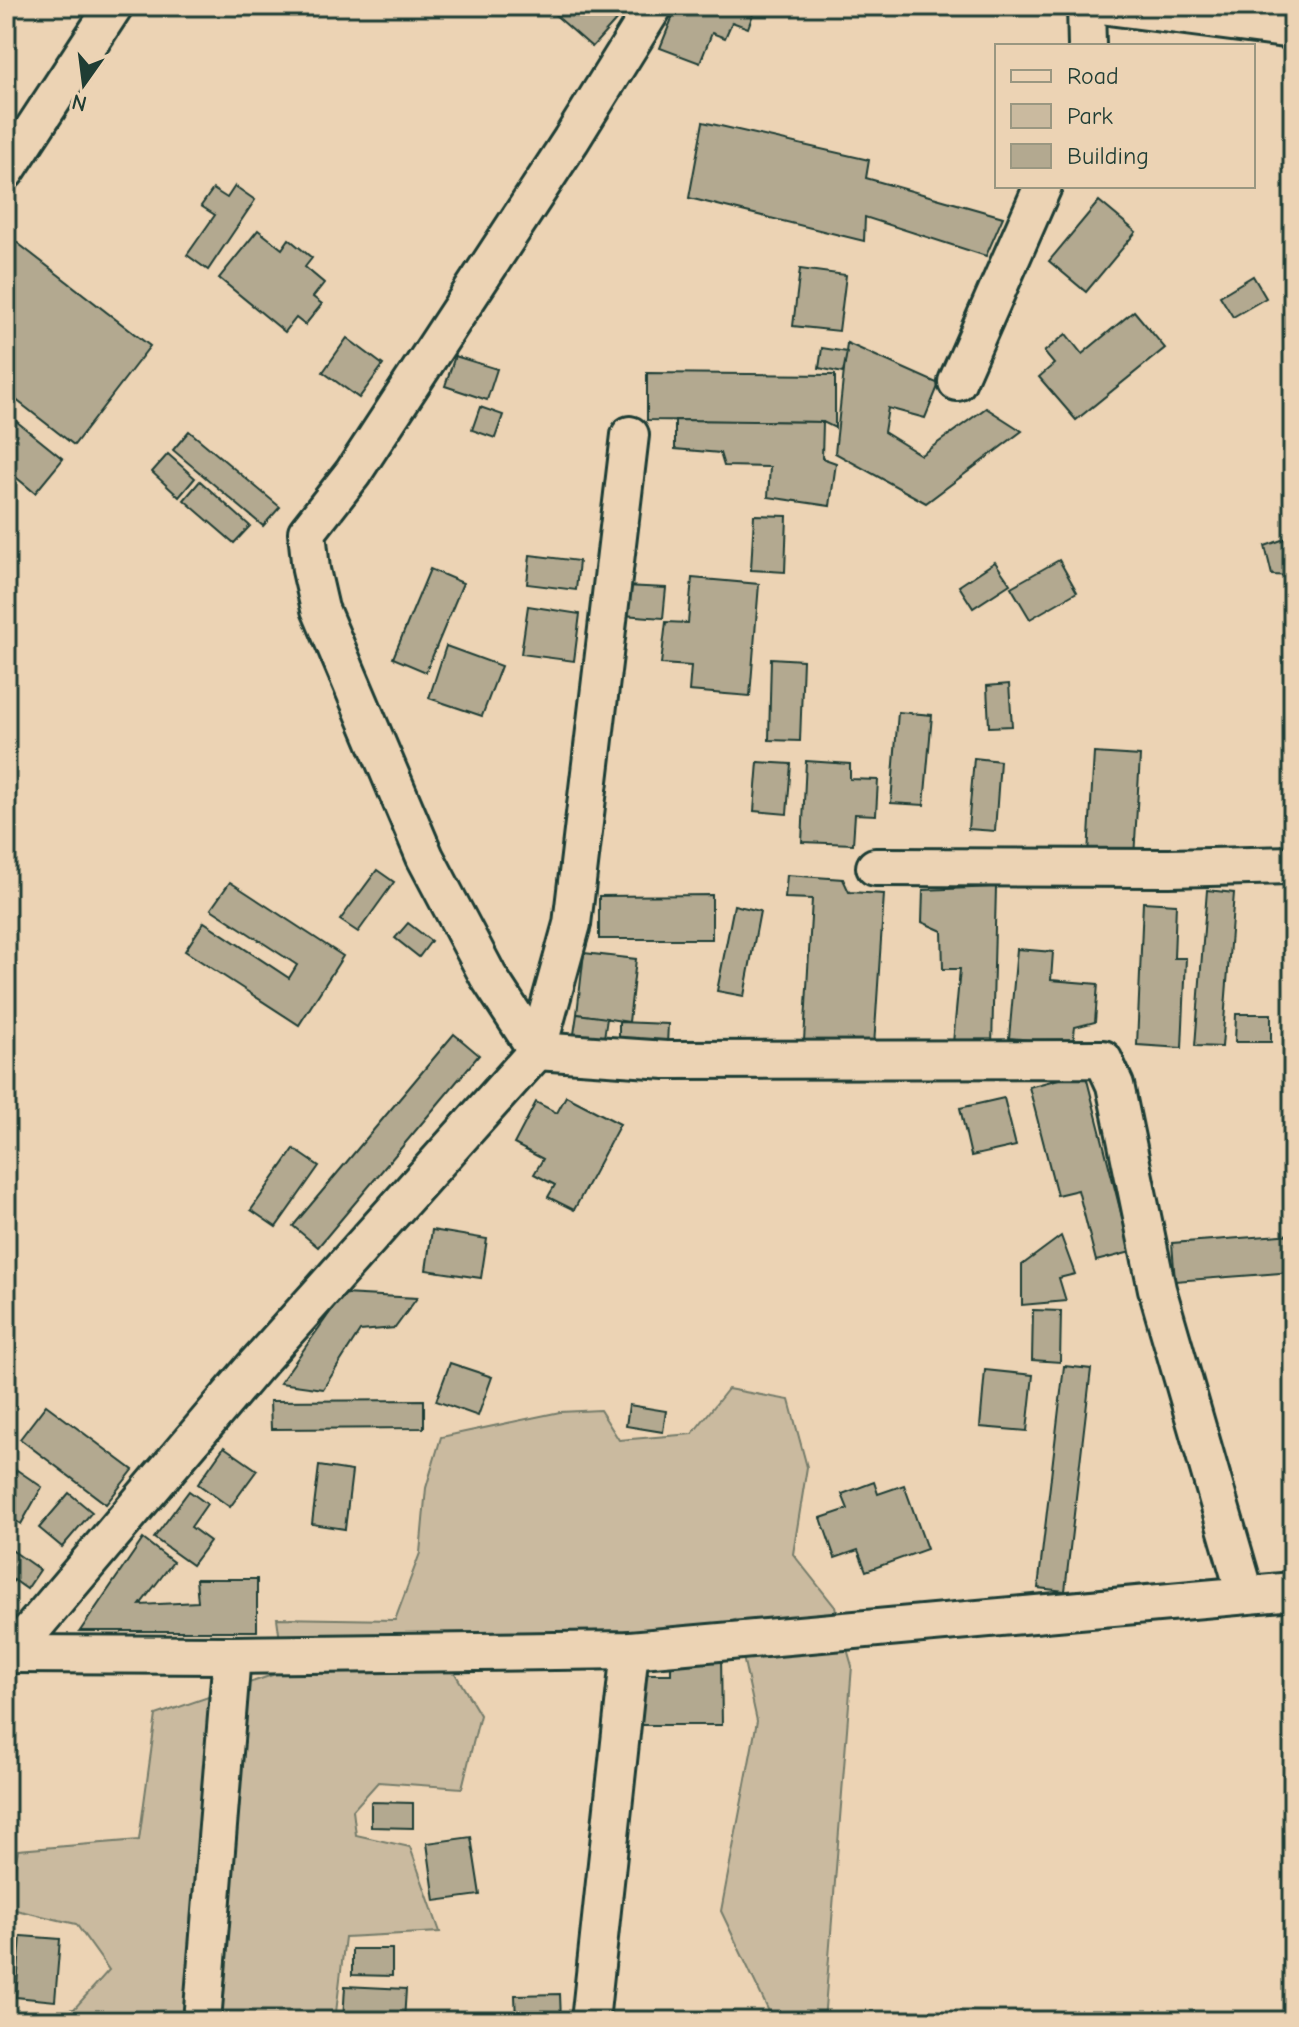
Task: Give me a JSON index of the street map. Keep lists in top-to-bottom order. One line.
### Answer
{"legend":["Road","Park","Building"],"north":"bottom"}
